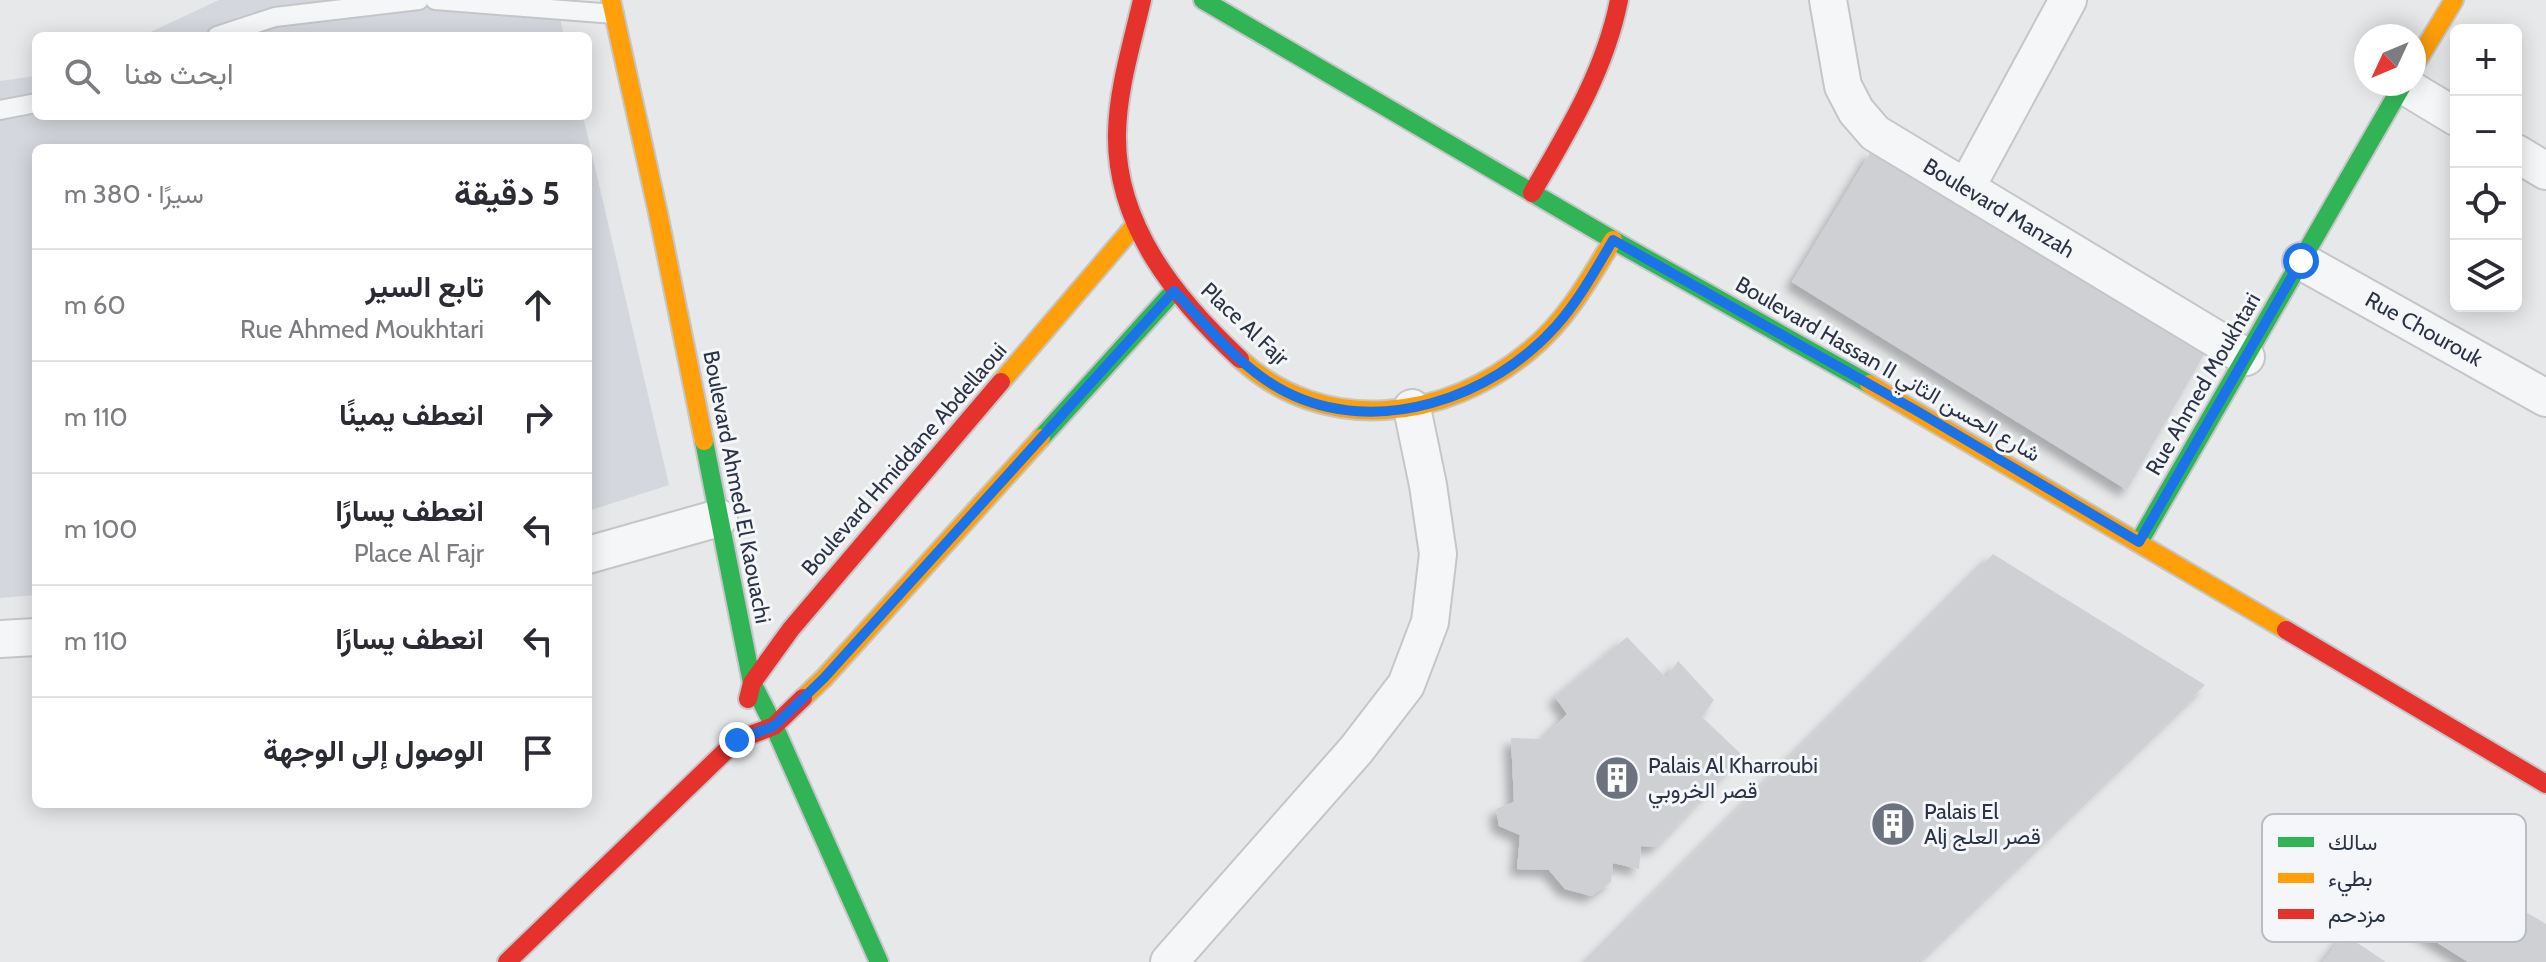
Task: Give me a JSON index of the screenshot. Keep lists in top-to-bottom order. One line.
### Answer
{"streets":{"street":["Boulevard Manzah","Place Al Fajr","Rue Chourouk","Boulevard Hassan II شارع الحسن الثاني","Rue Ahmed Moukhtari","Boulevard Hmiddane Abdellaoui","Boulevard Ahmed El Kaouachi"]},"crossings":[["Boulevard Manzah","Rue Ahmed Moukhtari"],["Place Al Fajr","Boulevard Hassan II شارع الحسن الثاني"],["Place Al Fajr","Boulevard Hmiddane Abdellaoui"],["Rue Chourouk","Rue Ahmed Moukhtari"],["Boulevard Hassan II شارع الحسن الثاني","Rue Ahmed Moukhtari"],["Boulevard Hmiddane Abdellaoui","Boulevard Ahmed El Kaouachi"]],"places":{"building":["Palais Al Kharroubi قصر الخروبي","Palais El Alj قصر العلج"]},"legend":["سالك","بطيء","مزدحم"],"north":"bottom left","page":{"map_buttons":["+","−"],"search":"ابحث هنا","heading":["5 دقيقة","سيرًا · 380 m"],"list":[["تابع السير","Rue Ahmed Moukhtari","60 m"],["انعطف يمينًا","110 m"],["انعطف يسارًا","Place Al Fajr","100 m"],["انعطف يسارًا","110 m"],"الوصول إلى الوجهة"]}}
